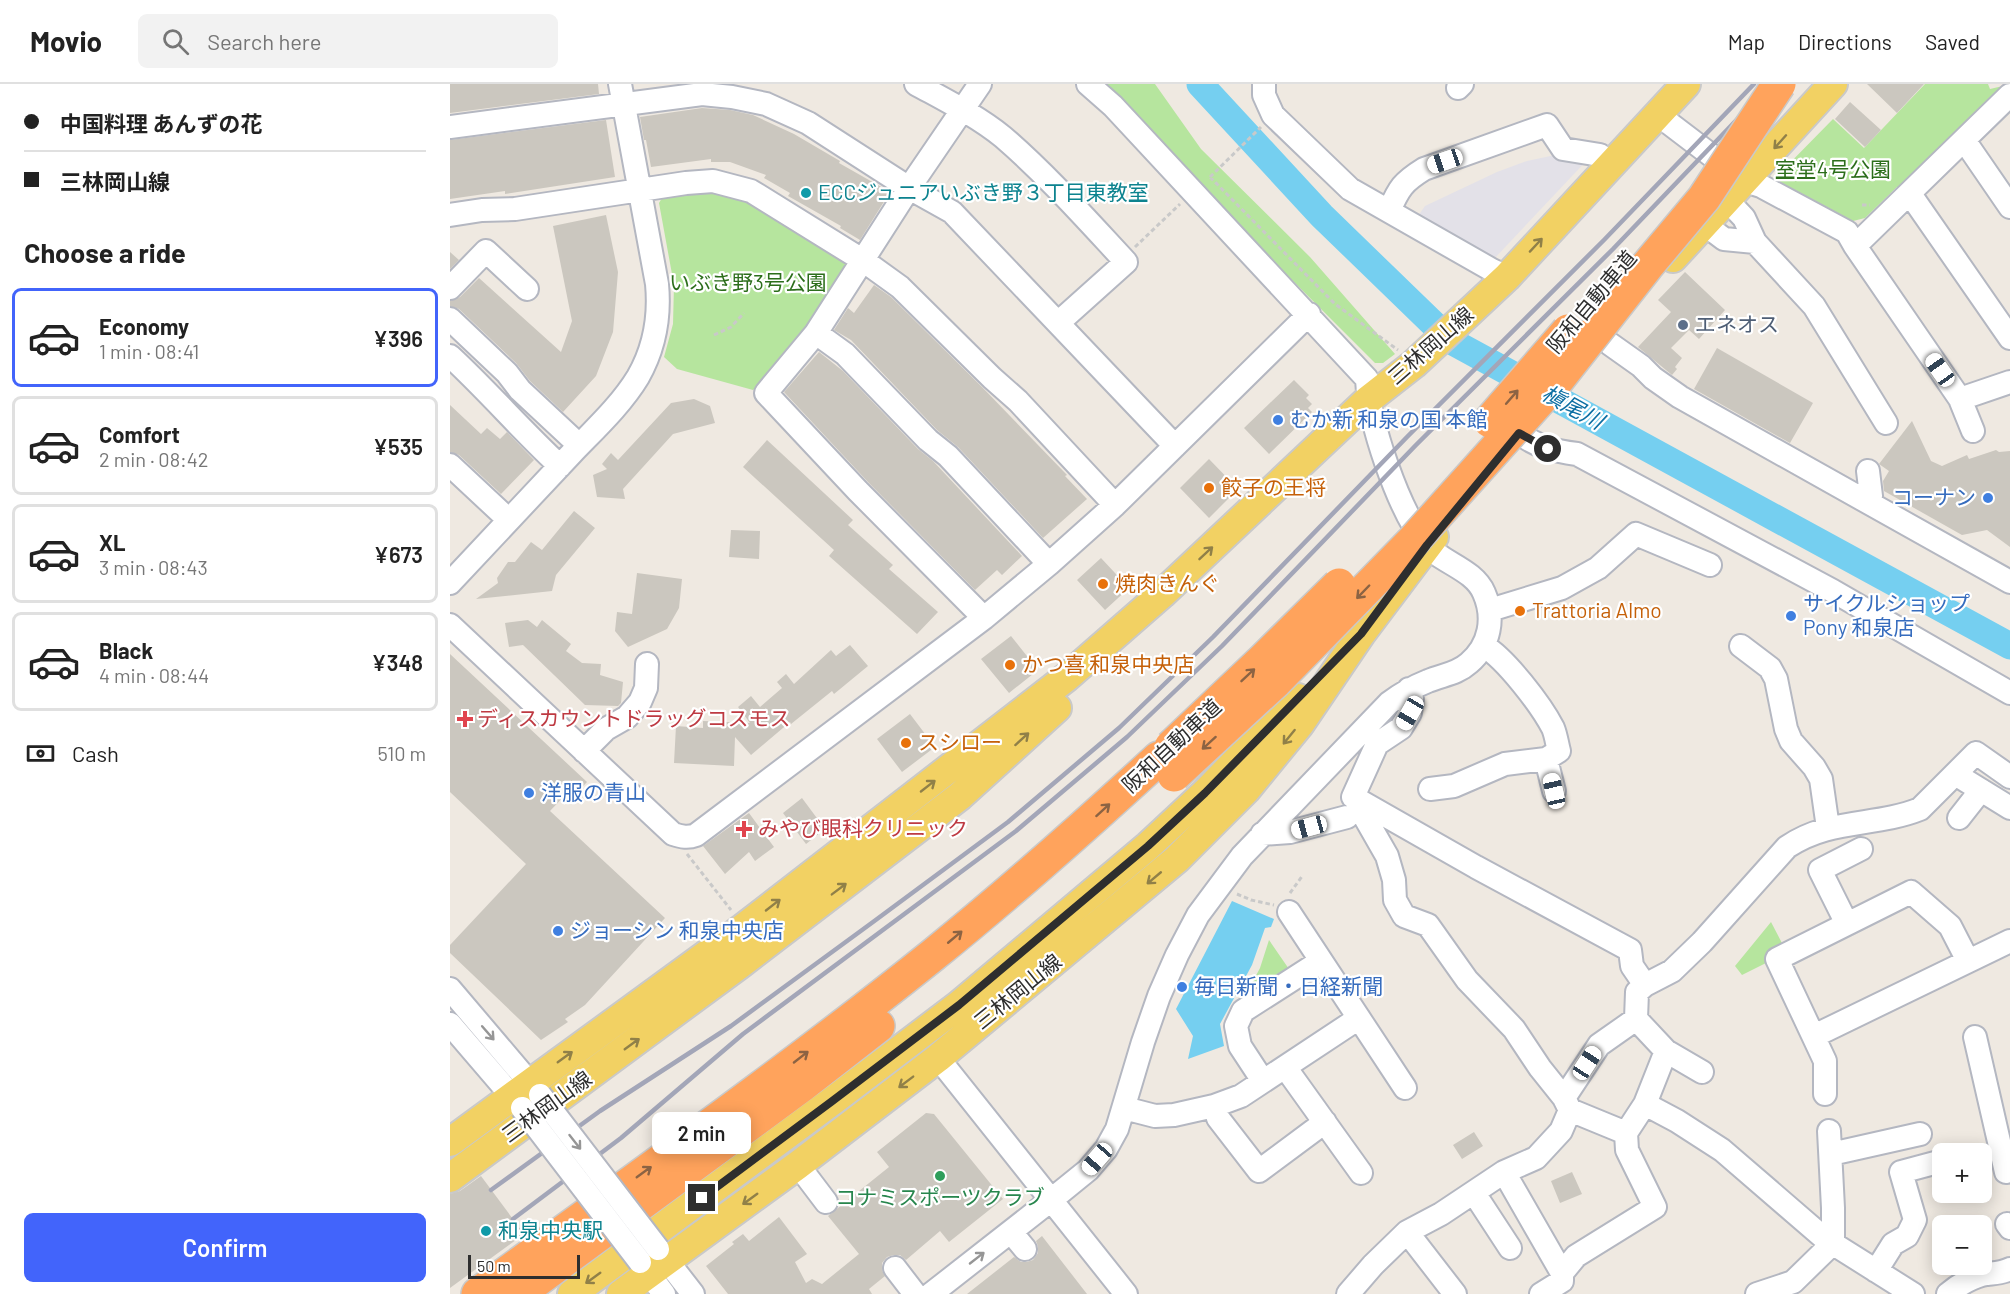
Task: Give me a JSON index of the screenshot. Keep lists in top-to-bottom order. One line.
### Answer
{"streets":{"highway":["阪和自動車道"],"main road":["三林岡山線"]},"water":["槇尾川"],"parks":["室堂4号公園","いぶき野3号公園"],"places":{"other":["ECCジュニアいぶき野３丁目東教室","エネオス","むか新 和泉の国 本館","餃子の王将","コーナン","焼肉きんぐ","Trattoria Almo","サイクルショップ Pony 和泉店","かつ喜 和泉中央店","スシロー","洋服の青山","ジョーシン 和泉中央店","毎日新聞・日経新聞","コナミスポーツクラブ","和泉中央駅"],"health":["ディスカウントドラッグコスモス","みやび眼科クリニック"]},"scale_bar":"50 m","page":{"header":"Movio","search":"Search here","nav":["Map","Directions","Saved"],"banner":["中国料理 あんずの花","三林岡山線"],"heading":"Choose a ride","list":[{"name":"Economy","note":"1 min · 08:41","value":"¥396"},{"name":"Comfort","note":"2 min · 08:42","value":"¥535"},{"name":"XL","note":"3 min · 08:43","value":"¥673"},{"name":"Black","note":"4 min · 08:44","value":"¥348"}],"pay":["Cash","510 m"],"bubble":"2 min","map_buttons":["+","−"],"buttons":"Confirm","scale":"50 m"}}
